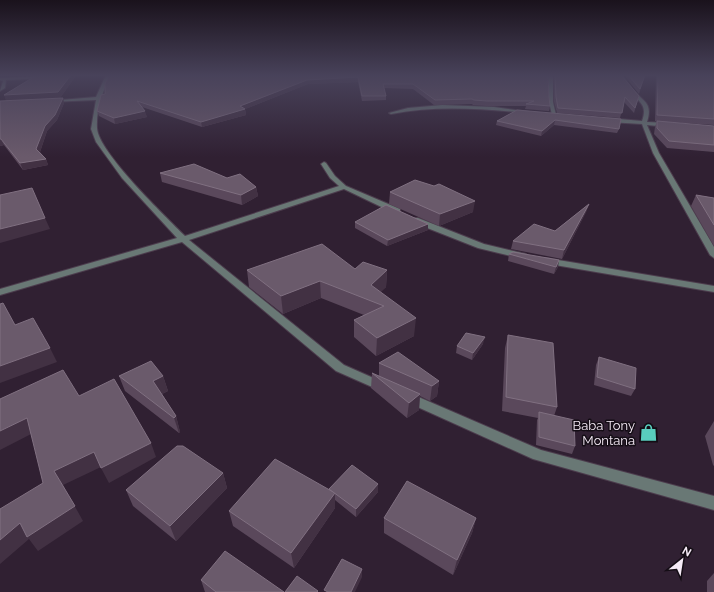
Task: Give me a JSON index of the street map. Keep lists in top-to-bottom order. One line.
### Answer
{"places":{"shop":["Baba Tony Montana"]},"north":"top right"}
